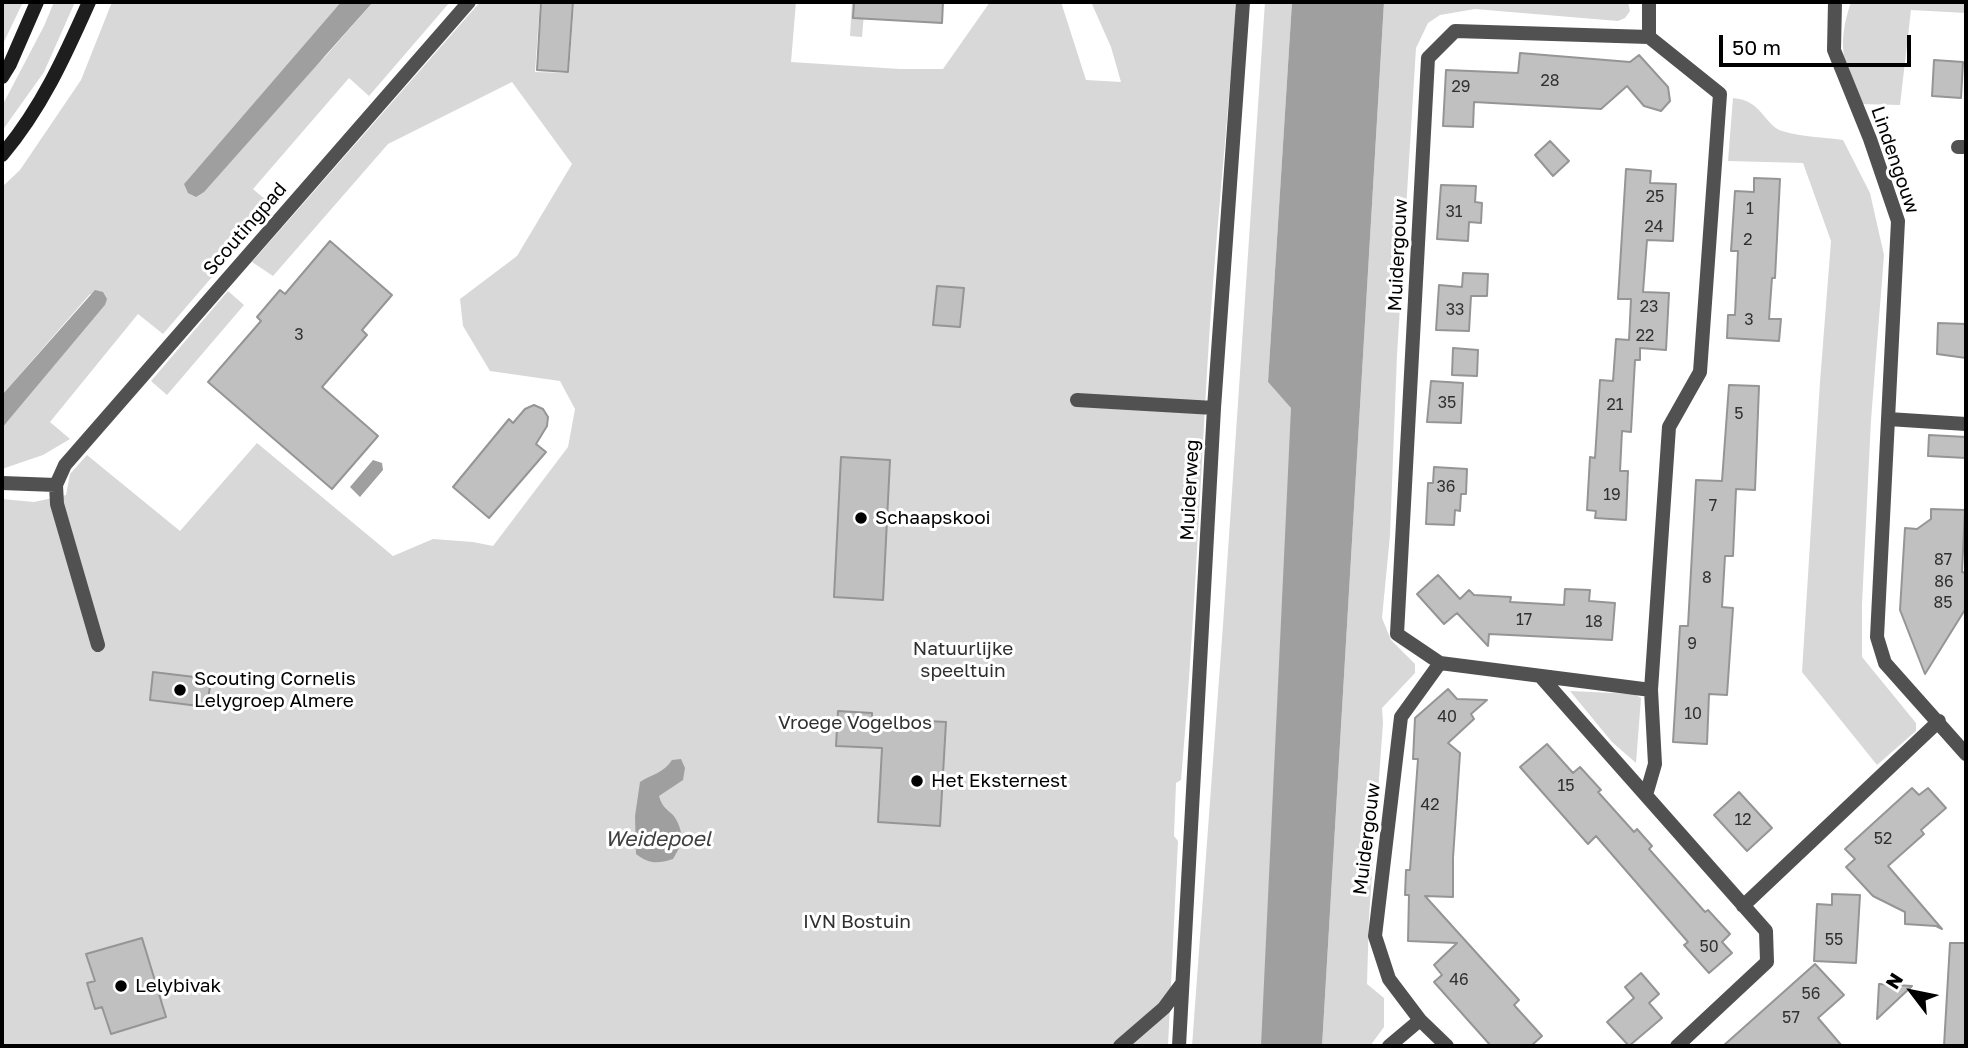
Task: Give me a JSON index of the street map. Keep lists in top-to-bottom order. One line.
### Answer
{"streets":{"street":["Lindengouw","Scoutingpad","Muidergouw","Muiderweg"]},"water":["Weidepoel"],"parks":["Natuurlijke speeltuin","Vroege Vogelbos","IVN Bostuin"],"places":["Schaapskooi","Scouting Cornelis Lelygroep Almere","Het Eksternest","Lelybivak"],"house_numbers":["28","29","25","1","31","24","2","23","33","3","3","22","35","21","5","36","19","7","87","8","86","85","17","18","9","10","40","15","42","12","52","55","50","46","56","57"],"scale_bar":"50 m","north":"top left"}
